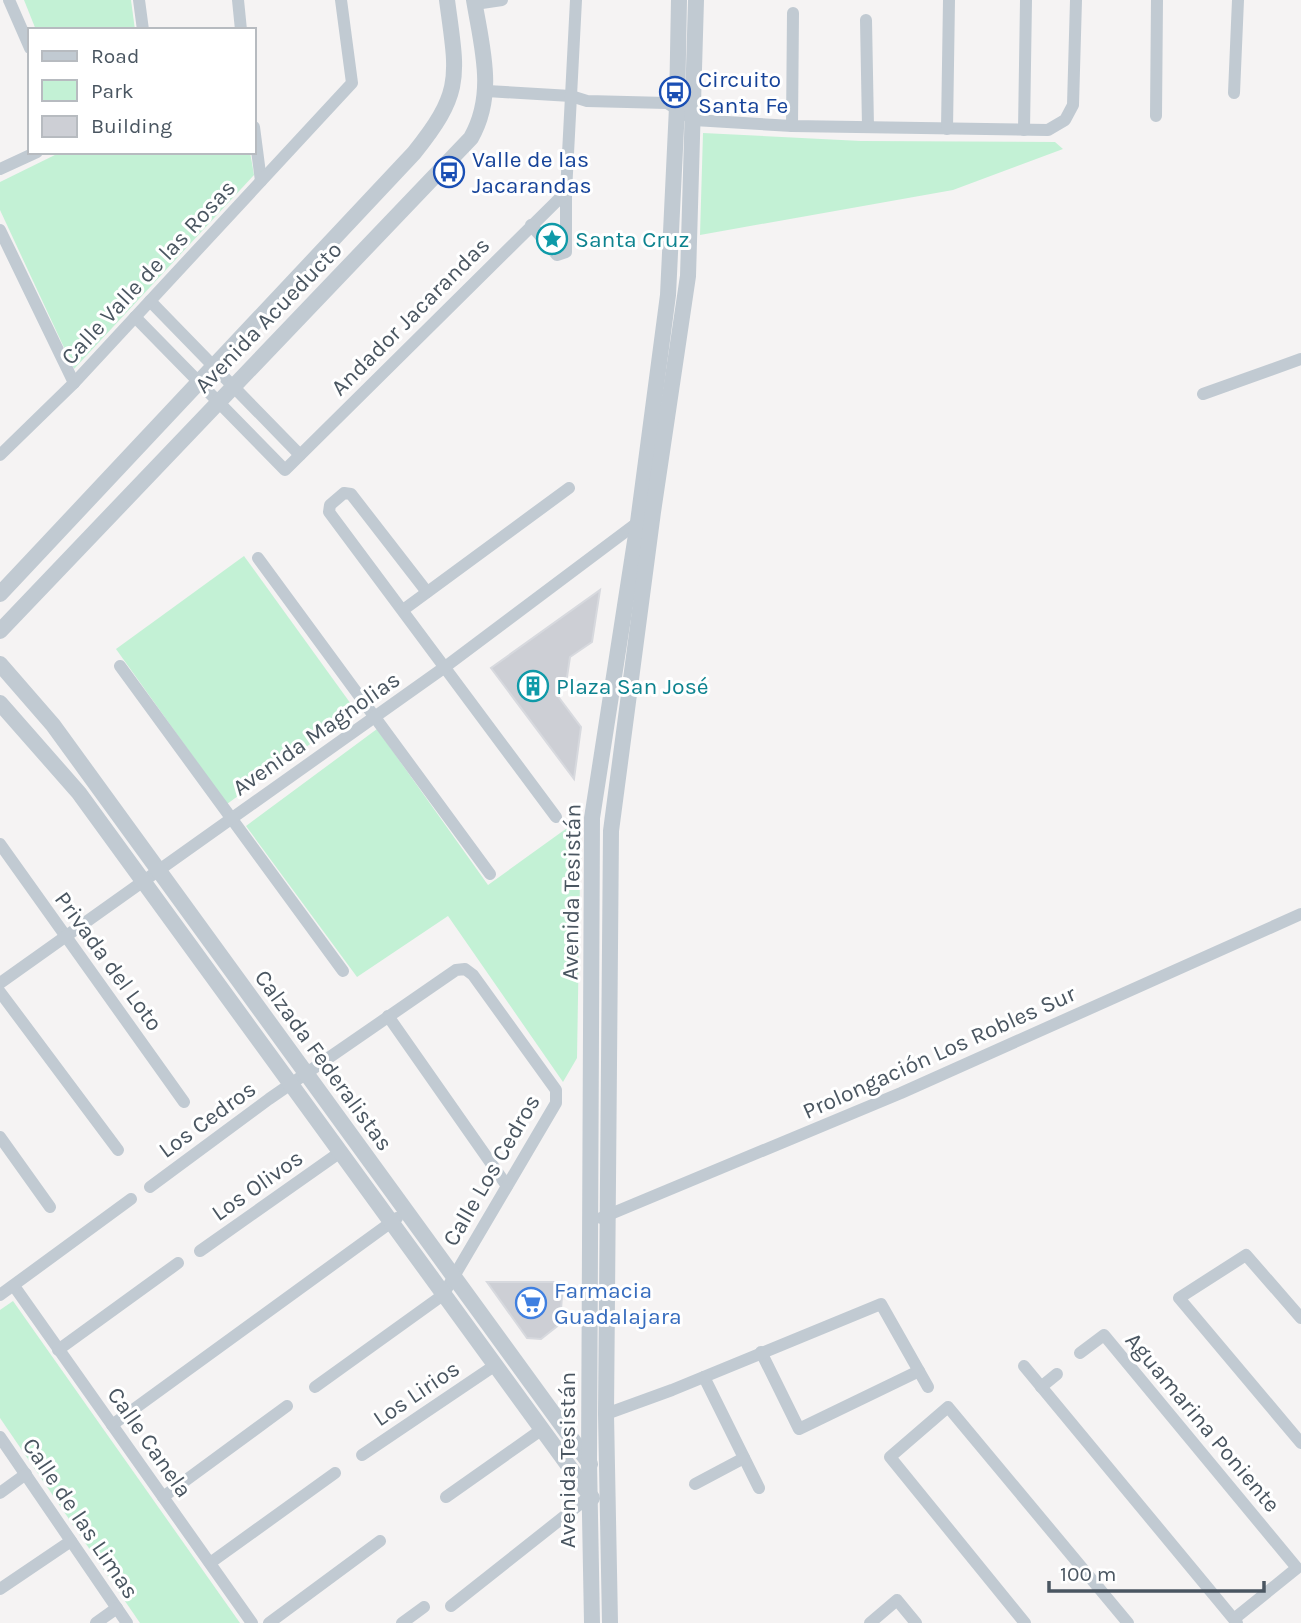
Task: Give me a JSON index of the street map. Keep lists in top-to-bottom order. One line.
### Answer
{"streets":{"street":["Calle Valle de las Rosas","Andador Jacarandas","Avenida Acueducto","Avenida Magnolias","Avenida Tesistán","Privada del Loto","Prolongación Los Robles Sur","Calzada Federalistas","Los Cedros","Calle Los Cedros","Los Olivos","Los Lirios","Aguamarina Poniente","Calle Canela","Calle de las Limas"]},"crossings":[["Andador Jacarandas","Avenida Acueducto"],["Avenida Magnolias","Avenida Tesistán"],["Avenida Magnolias","Privada del Loto"],["Avenida Magnolias","Calzada Federalistas"],["Avenida Tesistán","Prolongación Los Robles Sur"],["Avenida Tesistán","Calzada Federalistas"],["Calzada Federalistas","Los Cedros"],["Calzada Federalistas","Calle Los Cedros"],["Calzada Federalistas","Los Olivos"],["Calzada Federalistas","Los Lirios"],["Los Cedros","Calle Los Cedros"]],"places":{"bus stop":["Circuito Santa Fe","Valle de las Jacarandas"],"place":["Santa Cruz"],"building":["Plaza San José"],"supermarket":["Farmacia Guadalajara"]},"legend":["Road","Park","Building"],"scale_bar":"100 m"}
